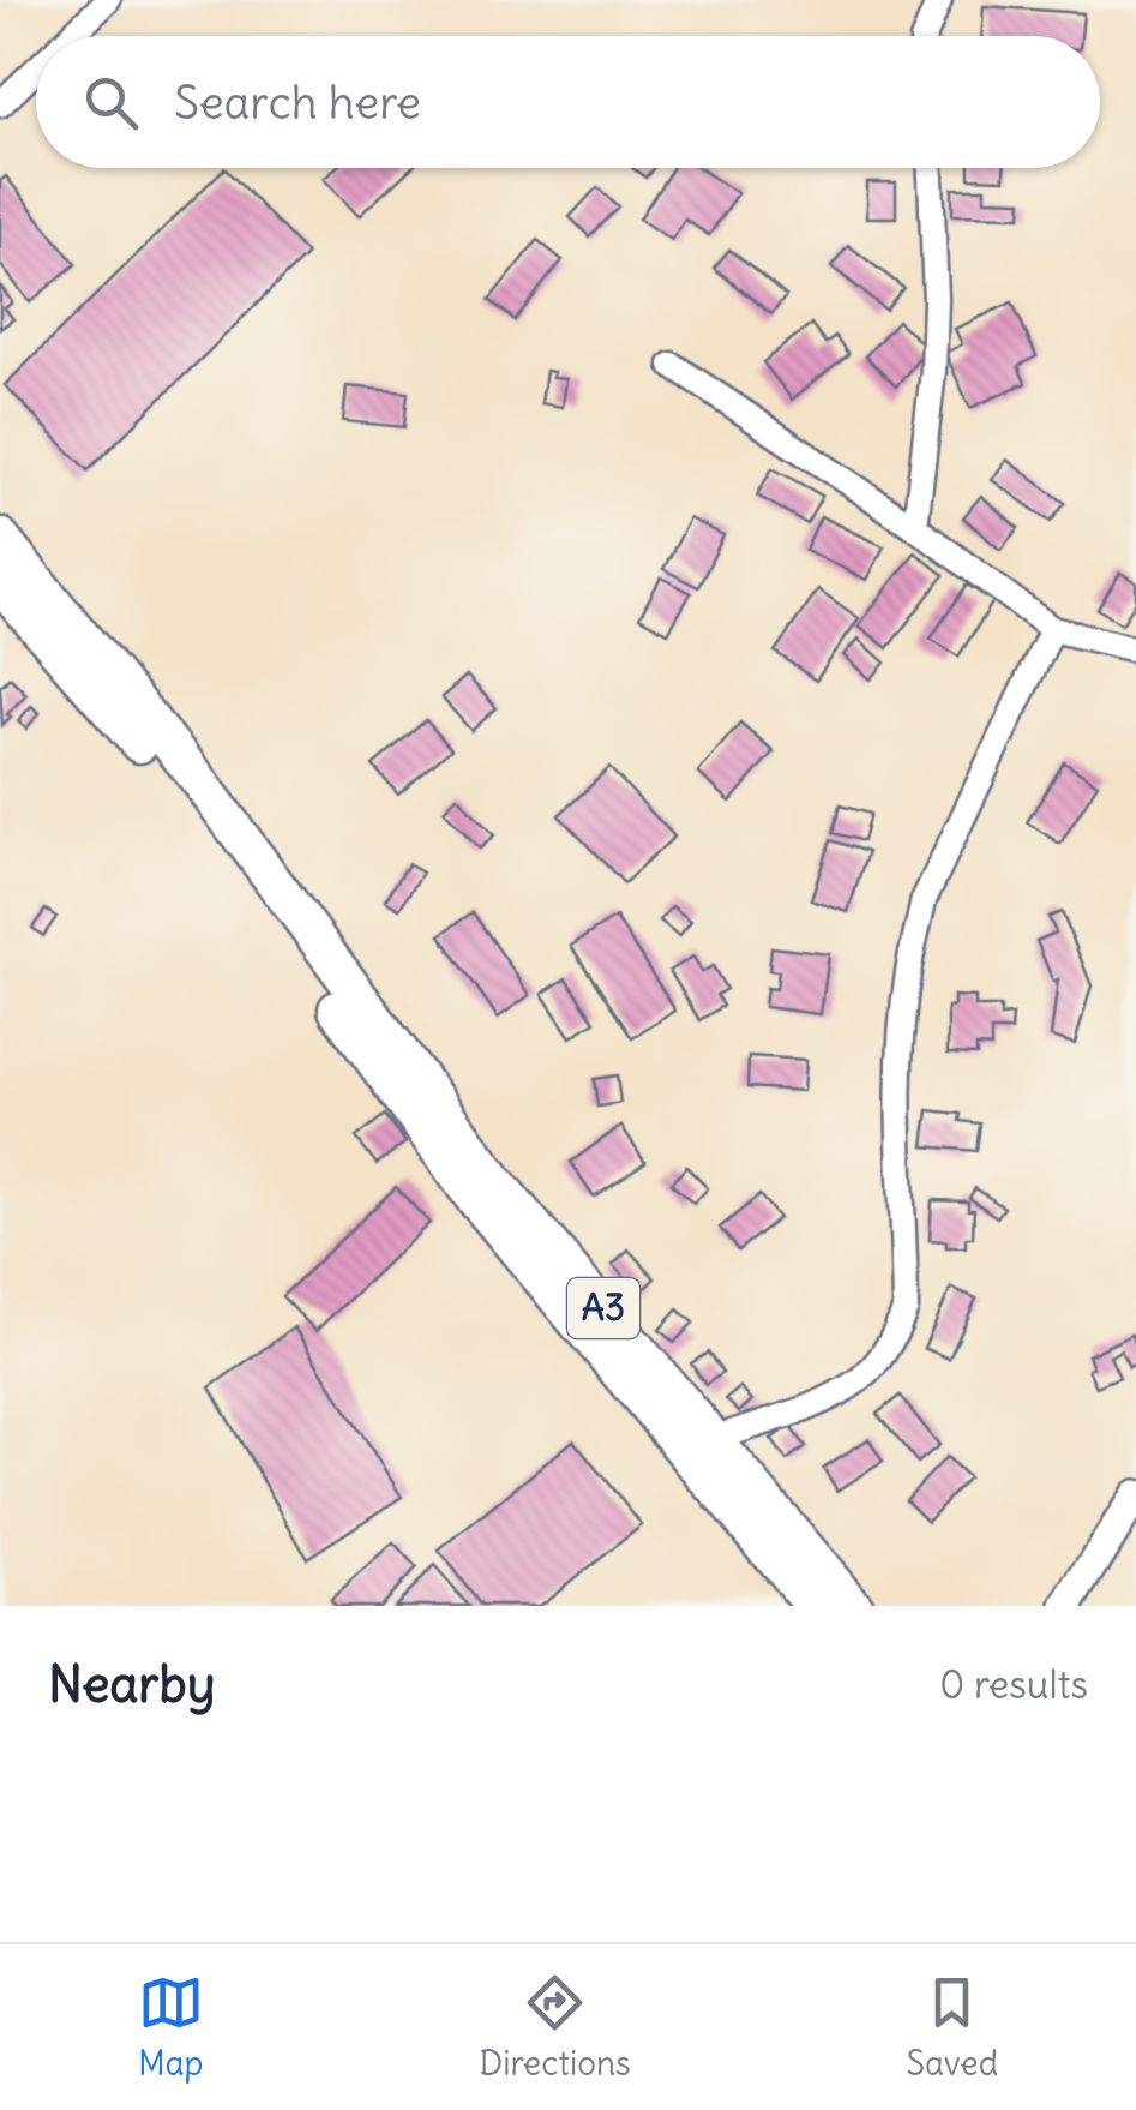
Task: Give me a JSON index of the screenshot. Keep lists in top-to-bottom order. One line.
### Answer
{"streets":{"main road":["A3"]},"page":{"search":"Search here","heading":["Nearby","0 results"],"nav":["Map","Directions","Saved"]}}
